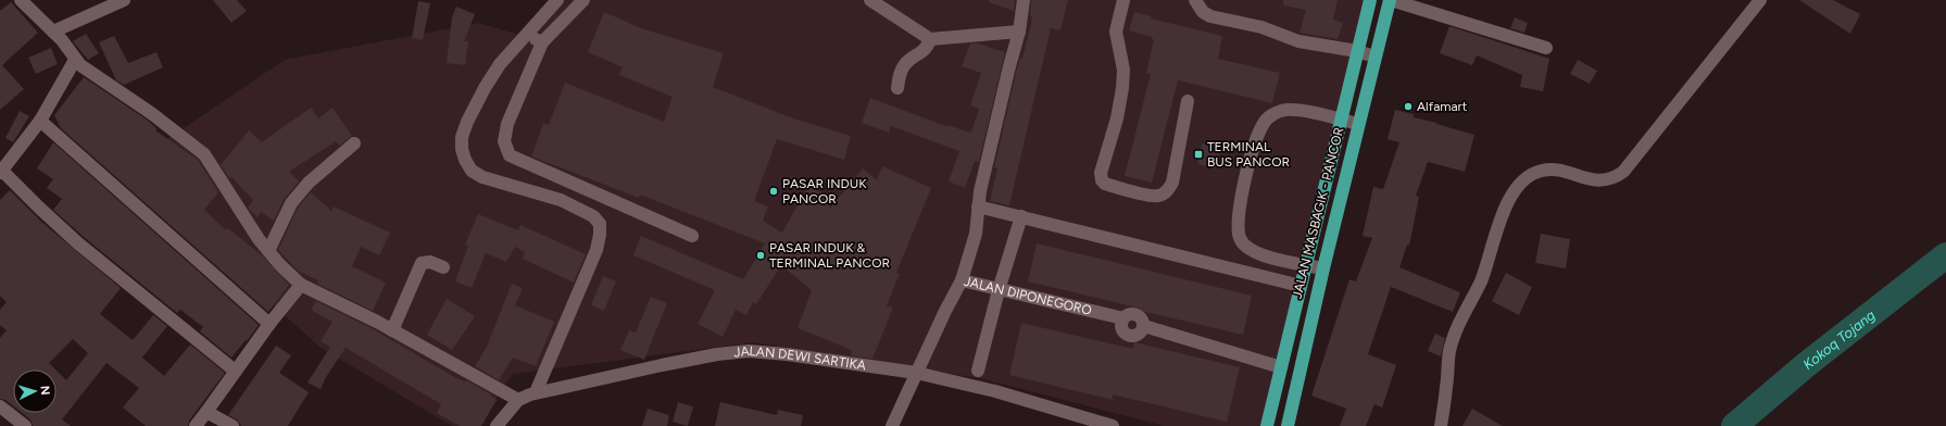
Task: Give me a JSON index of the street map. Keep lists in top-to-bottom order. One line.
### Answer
{"streets":{"main road":["JALAN MASBAGIK - PANCOR"],"street":["JALAN DIPONEGORO","JALAN DEWI SARTIKA"]},"crossings":[["JALAN MASBAGIK - PANCOR","JALAN DIPONEGORO"],["JALAN DIPONEGORO","JALAN DEWI SARTIKA"]],"water":["Kokoq Tojang"],"places":{"other":["Alfamart","PASAR INDUK PANCOR","PASAR INDUK & TERMINAL PANCOR"],"transit":["TERMINAL BUS PANCOR"]},"north":"right"}
